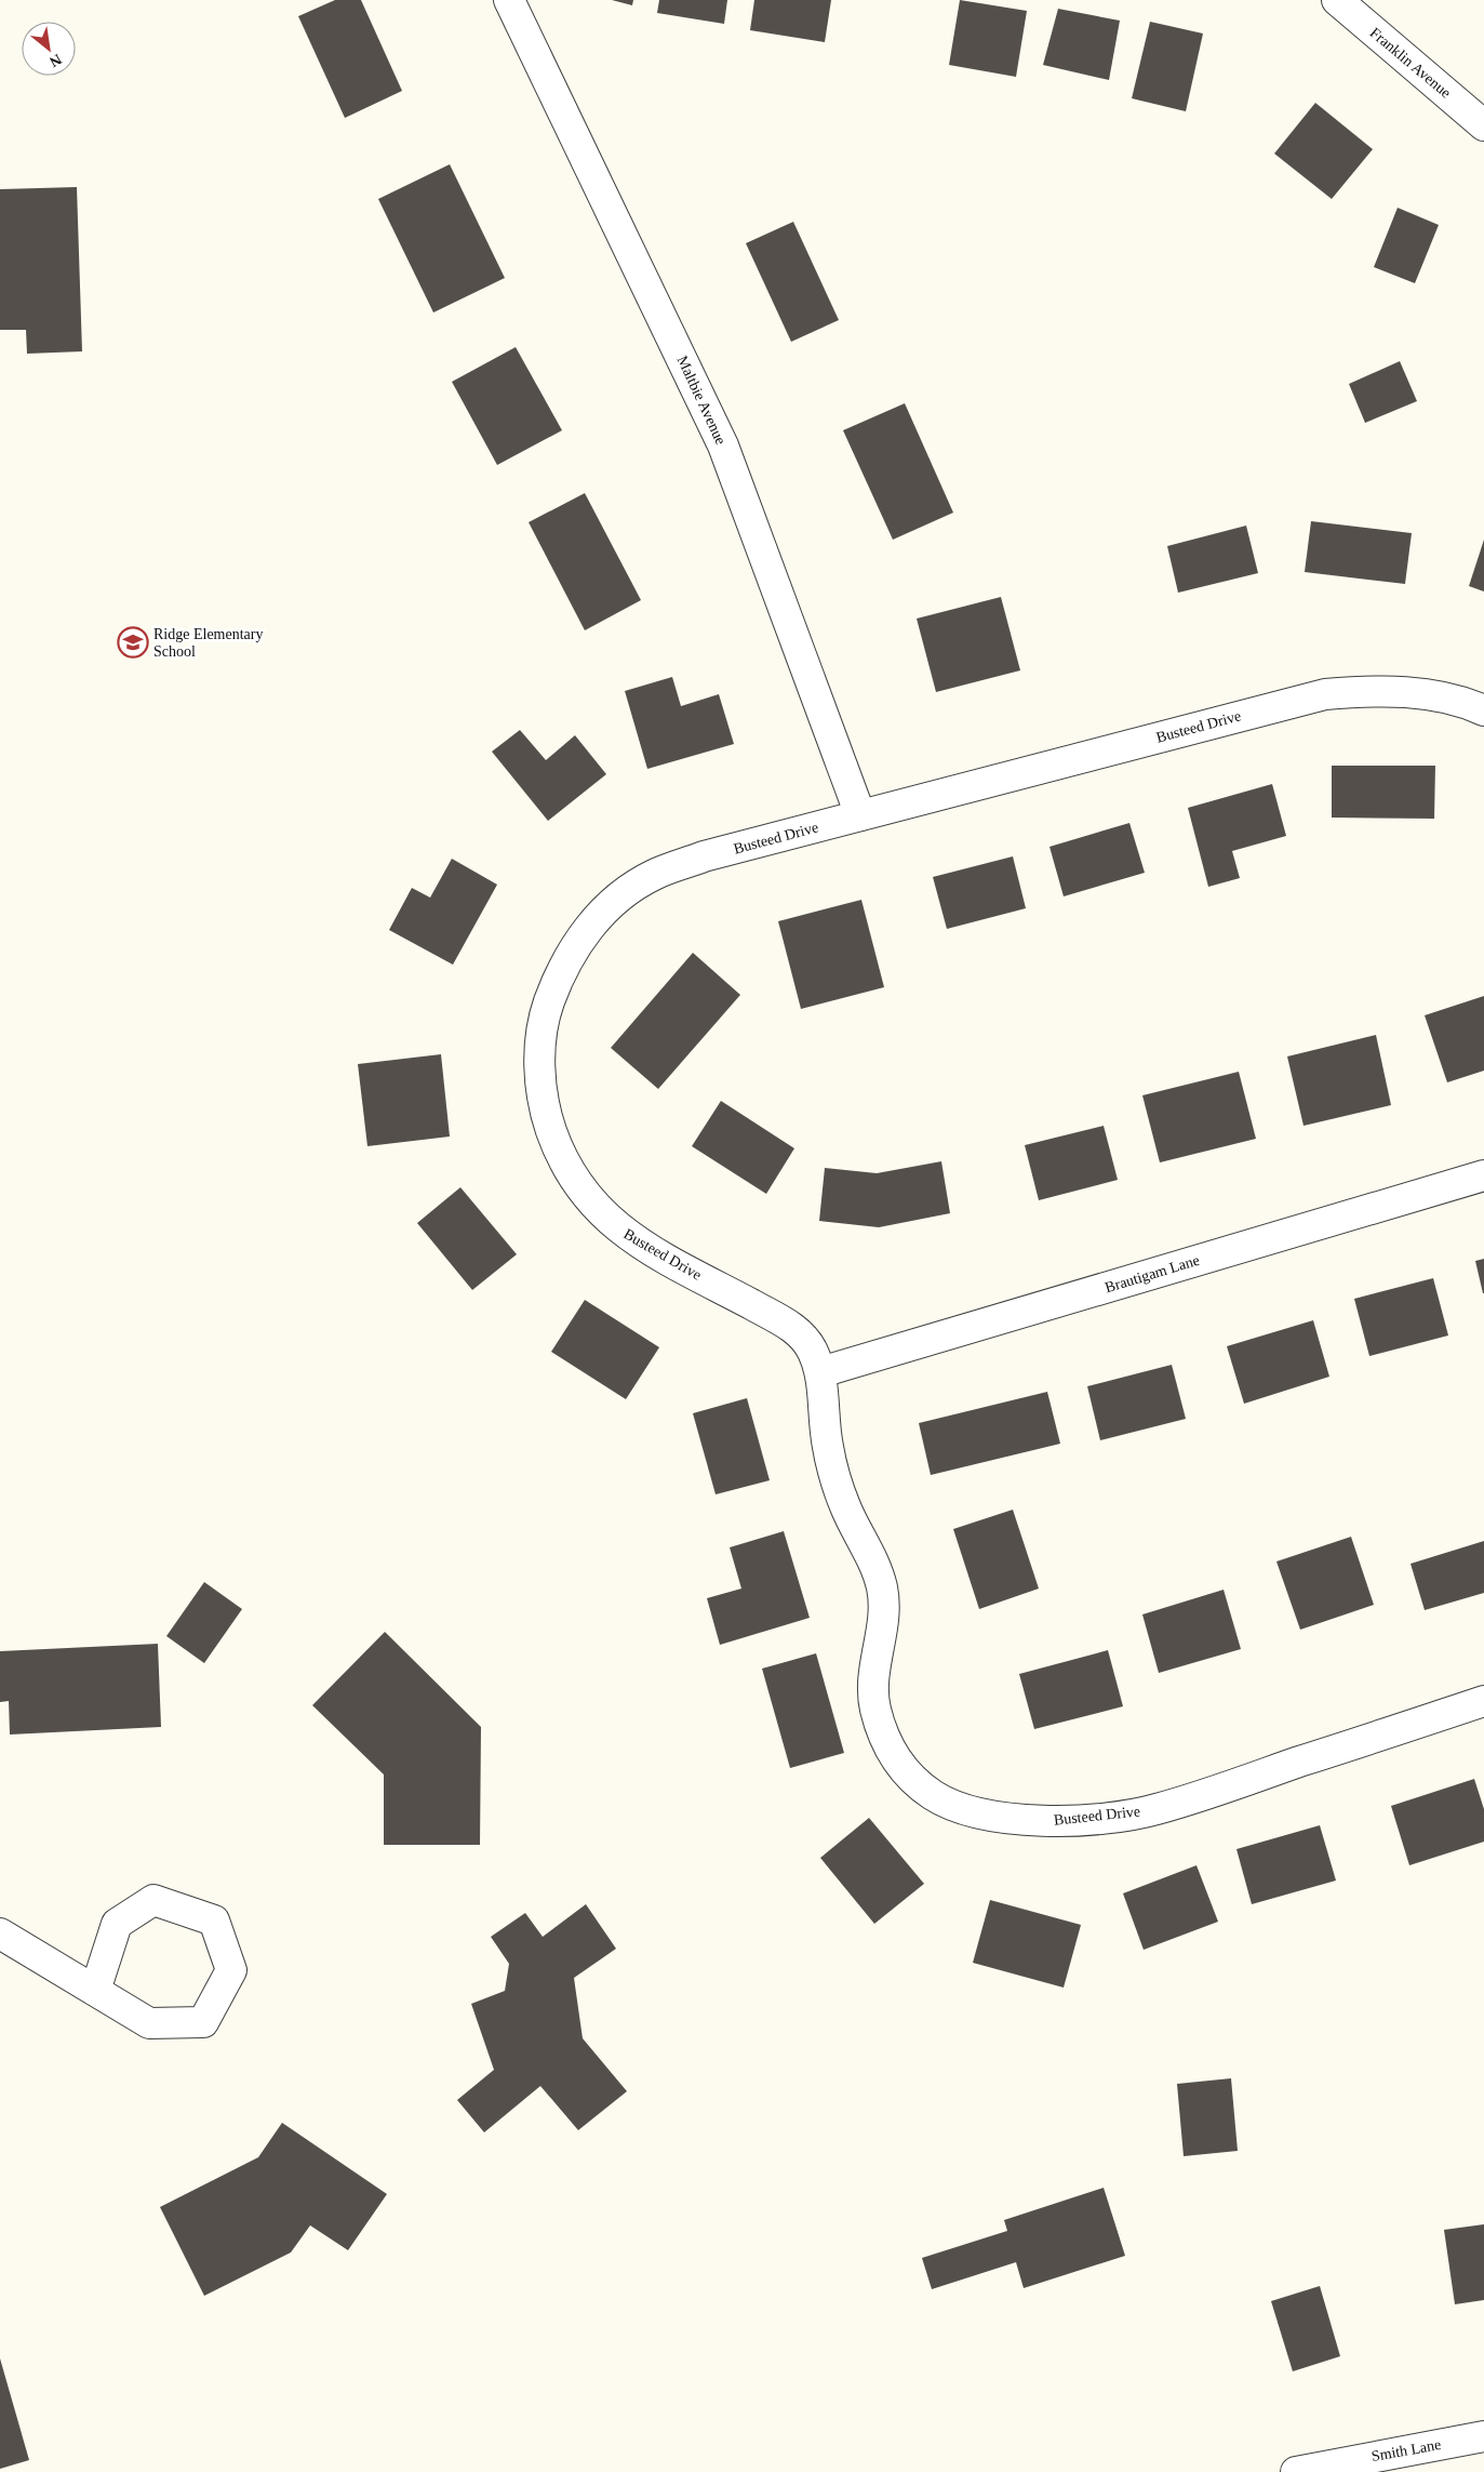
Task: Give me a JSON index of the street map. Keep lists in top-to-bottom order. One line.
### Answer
{"streets":{"street":["Franklin Avenue","Maltbie Avenue","Busteed Drive","Brautigam Lane","Smith Lane"]},"crossings":[["Maltbie Avenue","Busteed Drive"],["Busteed Drive","Brautigam Lane"]],"places":{"school or university":["Ridge Elementary School"]},"north":"bottom right"}
